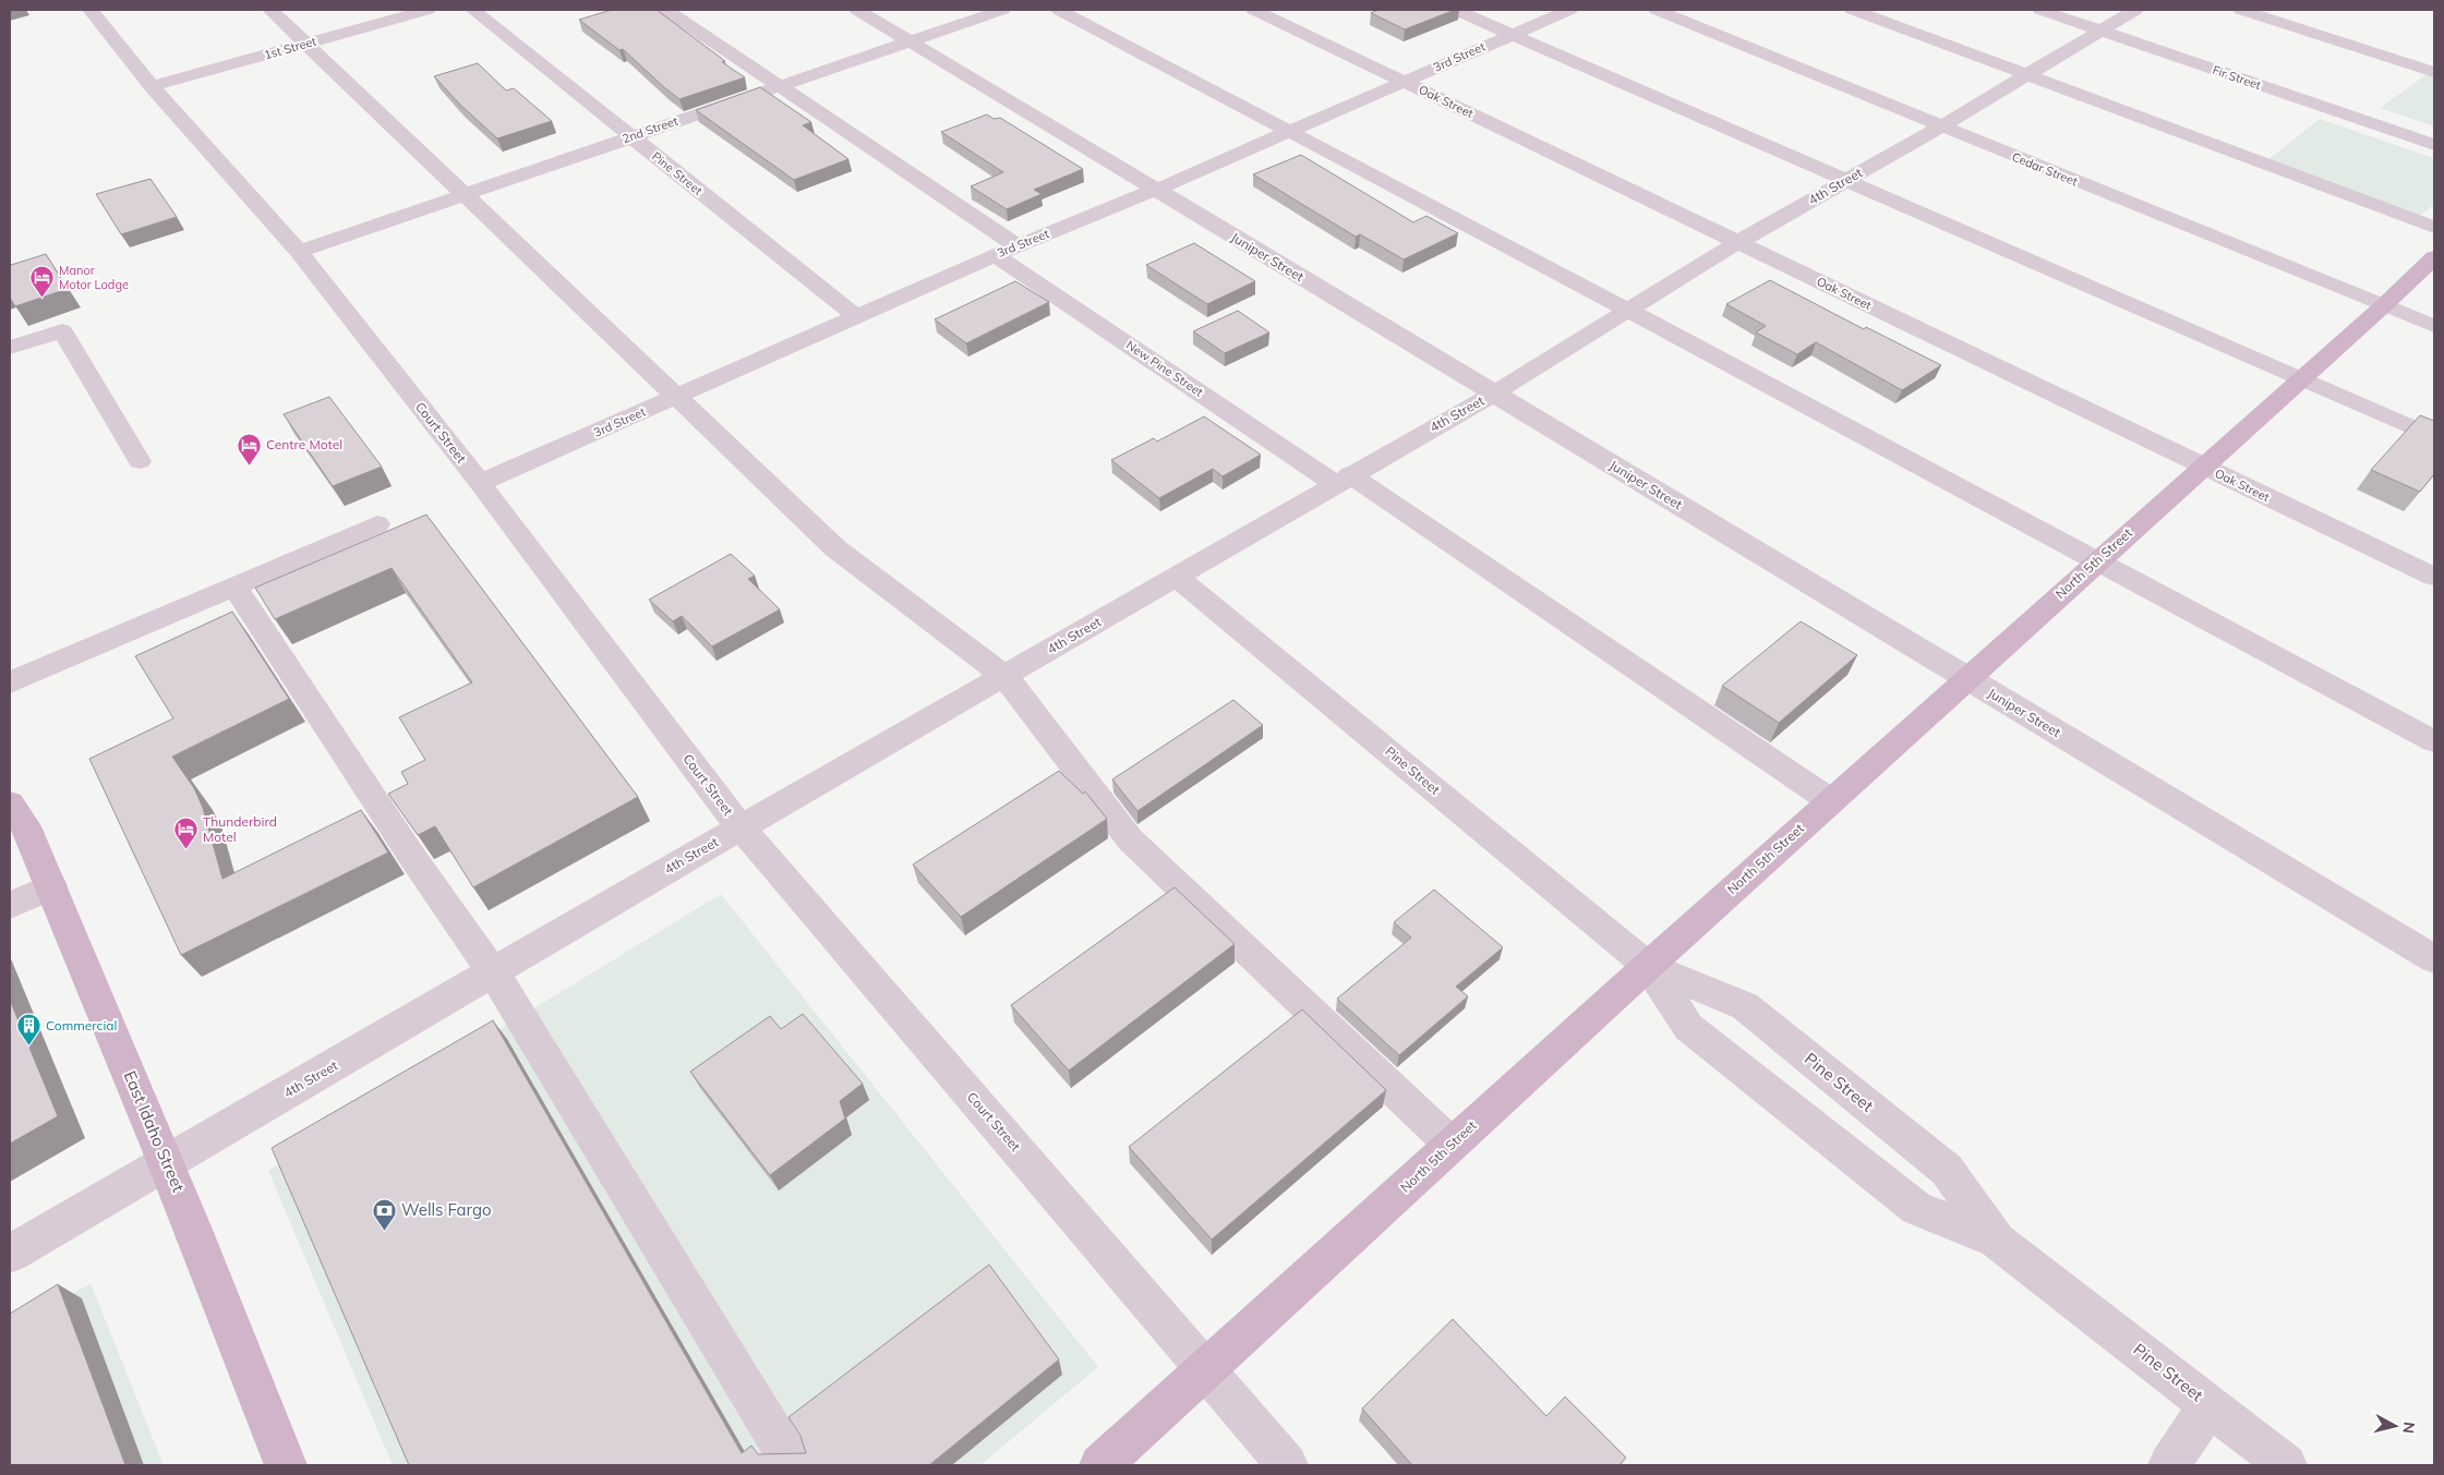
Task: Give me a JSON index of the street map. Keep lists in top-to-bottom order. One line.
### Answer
{"streets":{"main road":["North 5th Street","East Idaho Street"],"street":["1st Street","3rd Street","Fir Street","Oak Street","2nd Street","Cedar Street","Pine Street","4th Street","Juniper Street","New Pine Street","Court Street"]},"crossings":[["1st Street","Court Street"],["3rd Street","Oak Street"],["3rd Street","Pine Street"],["3rd Street","Juniper Street"],["3rd Street","New Pine Street"],["3rd Street","Court Street"],["Fir Street","4th Street"],["Oak Street","4th Street"],["Oak Street","North 5th Street"],["2nd Street","Pine Street"],["2nd Street","Juniper Street"],["2nd Street","Court Street"],["Cedar Street","4th Street"],["Cedar Street","North 5th Street"],["Pine Street","4th Street"],["Pine Street","North 5th Street"],["4th Street","Juniper Street"],["4th Street","New Pine Street"],["4th Street","Court Street"],["4th Street","East Idaho Street"],["Juniper Street","North 5th Street"],["New Pine Street","North 5th Street"],["Court Street","North 5th Street"]],"places":{"hotel":["Manor Motor Lodge","Centre Motel","Thunderbird Motel"],"building":["Commercial"],"bank":["Wells Fargo"]},"north":"right"}
